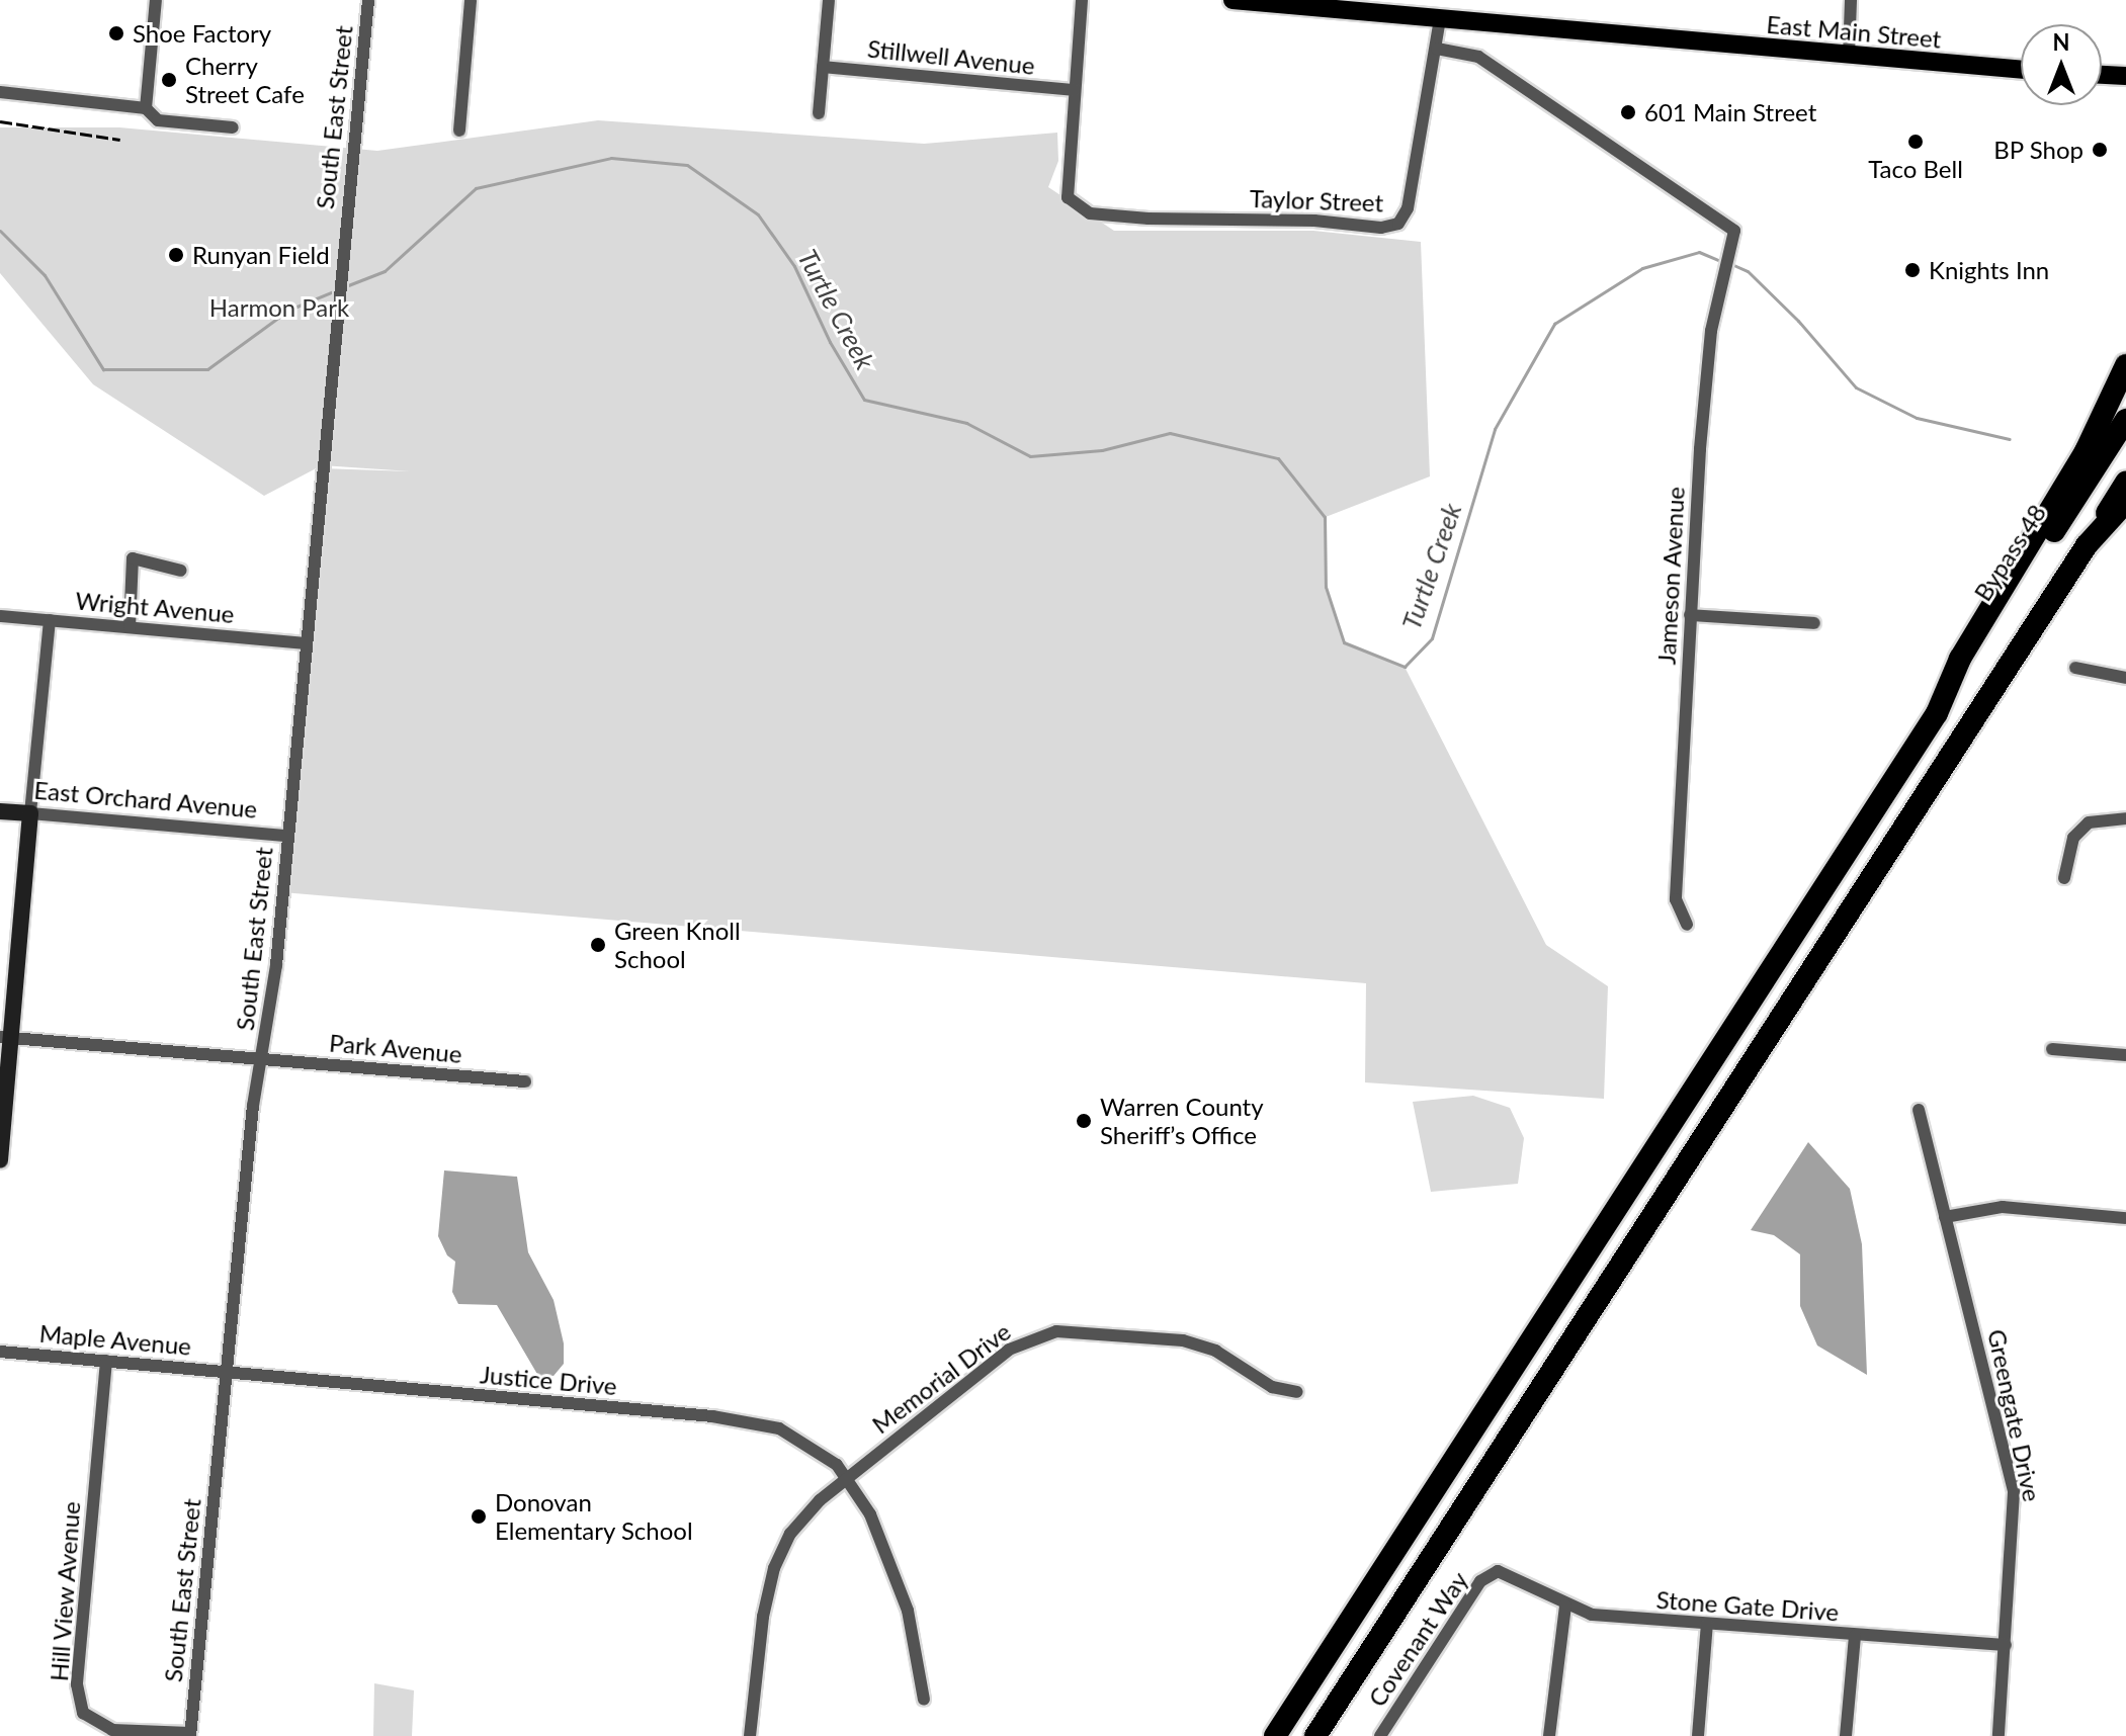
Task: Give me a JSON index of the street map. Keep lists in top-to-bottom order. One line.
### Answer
{"streets":{"highway":["Bypass 48"],"main road":["East Main Street"],"street":["Stillwell Avenue","South East Street","Taylor Street","Jameson Avenue","Wright Avenue","East Orchard Avenue","Park Avenue","Maple Avenue","Memorial Drive","Justice Drive","Greengate Drive","Hill View Avenue","Stone Gate Drive","Covenant Way"]},"crossings":[["East Main Street","Taylor Street"],["Stillwell Avenue","Taylor Street"],["South East Street","Wright Avenue"],["South East Street","East Orchard Avenue"],["South East Street","Park Avenue"],["South East Street","Maple Avenue"],["South East Street","Justice Drive"],["South East Street","Hill View Avenue"],["Taylor Street","Jameson Avenue"],["Maple Avenue","Justice Drive"],["Maple Avenue","Hill View Avenue"],["Memorial Drive","Justice Drive"],["Greengate Drive","Stone Gate Drive"],["Stone Gate Drive","Covenant Way"]],"water":["Turtle Creek"],"parks":["Harmon Park"],"places":["Shoe Factory","Cherry Street Cafe","601 Main Street","Taco Bell","BP Shop","Runyan Field","Knights Inn","Green Knoll School","Warren County Sheriff’s Office","Donovan Elementary School"],"north":"top"}
